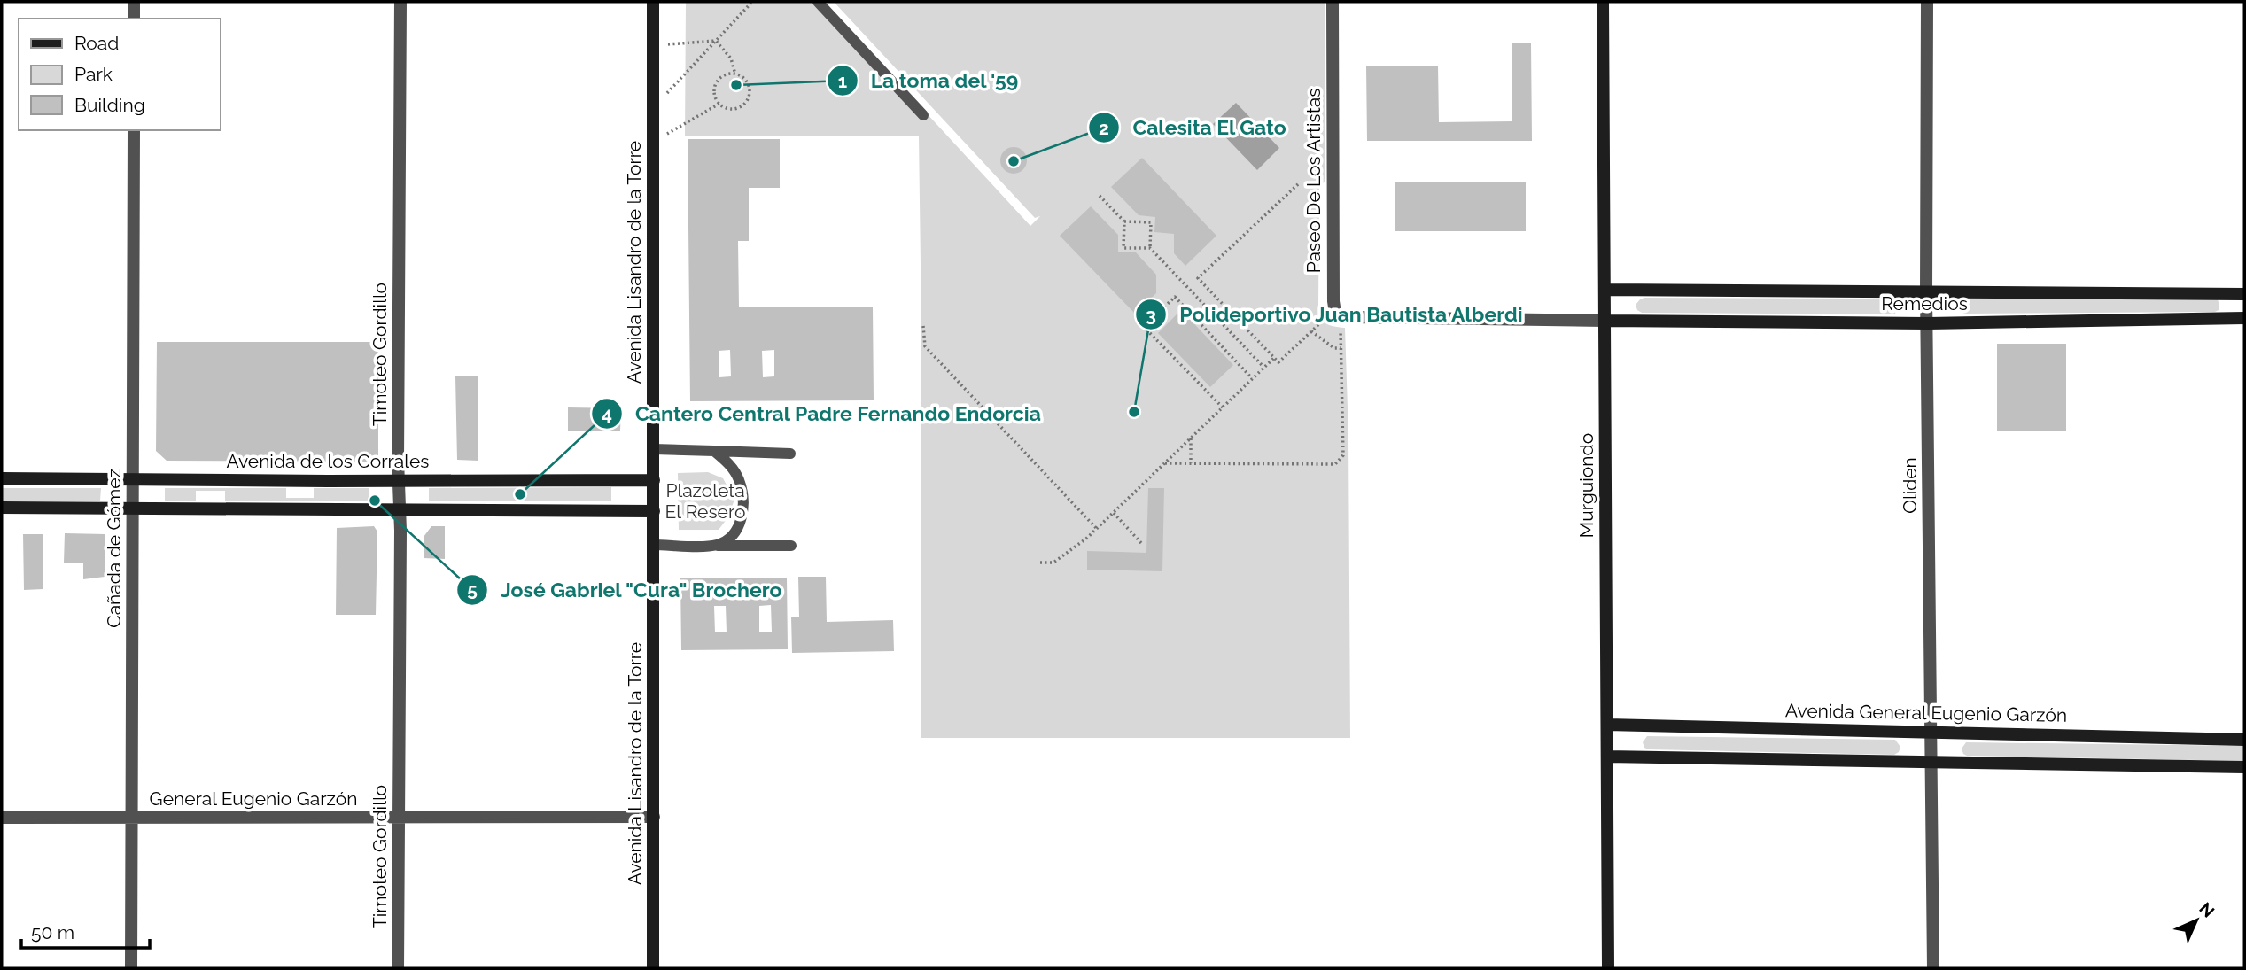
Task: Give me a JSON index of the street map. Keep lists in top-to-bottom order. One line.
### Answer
{"streets":{"street":["Paseo De Los Artistas","Avenida Lisandro de la Torre","Remedios","Timoteo Gordillo","Avenida de los Corrales","Murguiondo","Oliden","Cañada de Gómez","Avenida General Eugenio Garzón","General Eugenio Garzón"]},"crossings":[["Avenida Lisandro de la Torre","Avenida de los Corrales"],["Avenida Lisandro de la Torre","General Eugenio Garzón"],["Remedios","Murguiondo"],["Remedios","Oliden"],["Timoteo Gordillo","Avenida de los Corrales"],["Timoteo Gordillo","General Eugenio Garzón"],["Avenida de los Corrales","Cañada de Gómez"],["Murguiondo","Avenida General Eugenio Garzón"],["Oliden","Avenida General Eugenio Garzón"],["Cañada de Gómez","General Eugenio Garzón"]],"parks":["Plazoleta El Resero"],"places":["La toma del '59","Calesita El Gato","Polideportivo Juan Bautista Alberdi","Cantero Central Padre Fernando Endorcia","José Gabriel \"Cura\" Brochero"],"legend":["Road","Park","Building"],"scale_bar":"50 m","north":"top right"}
